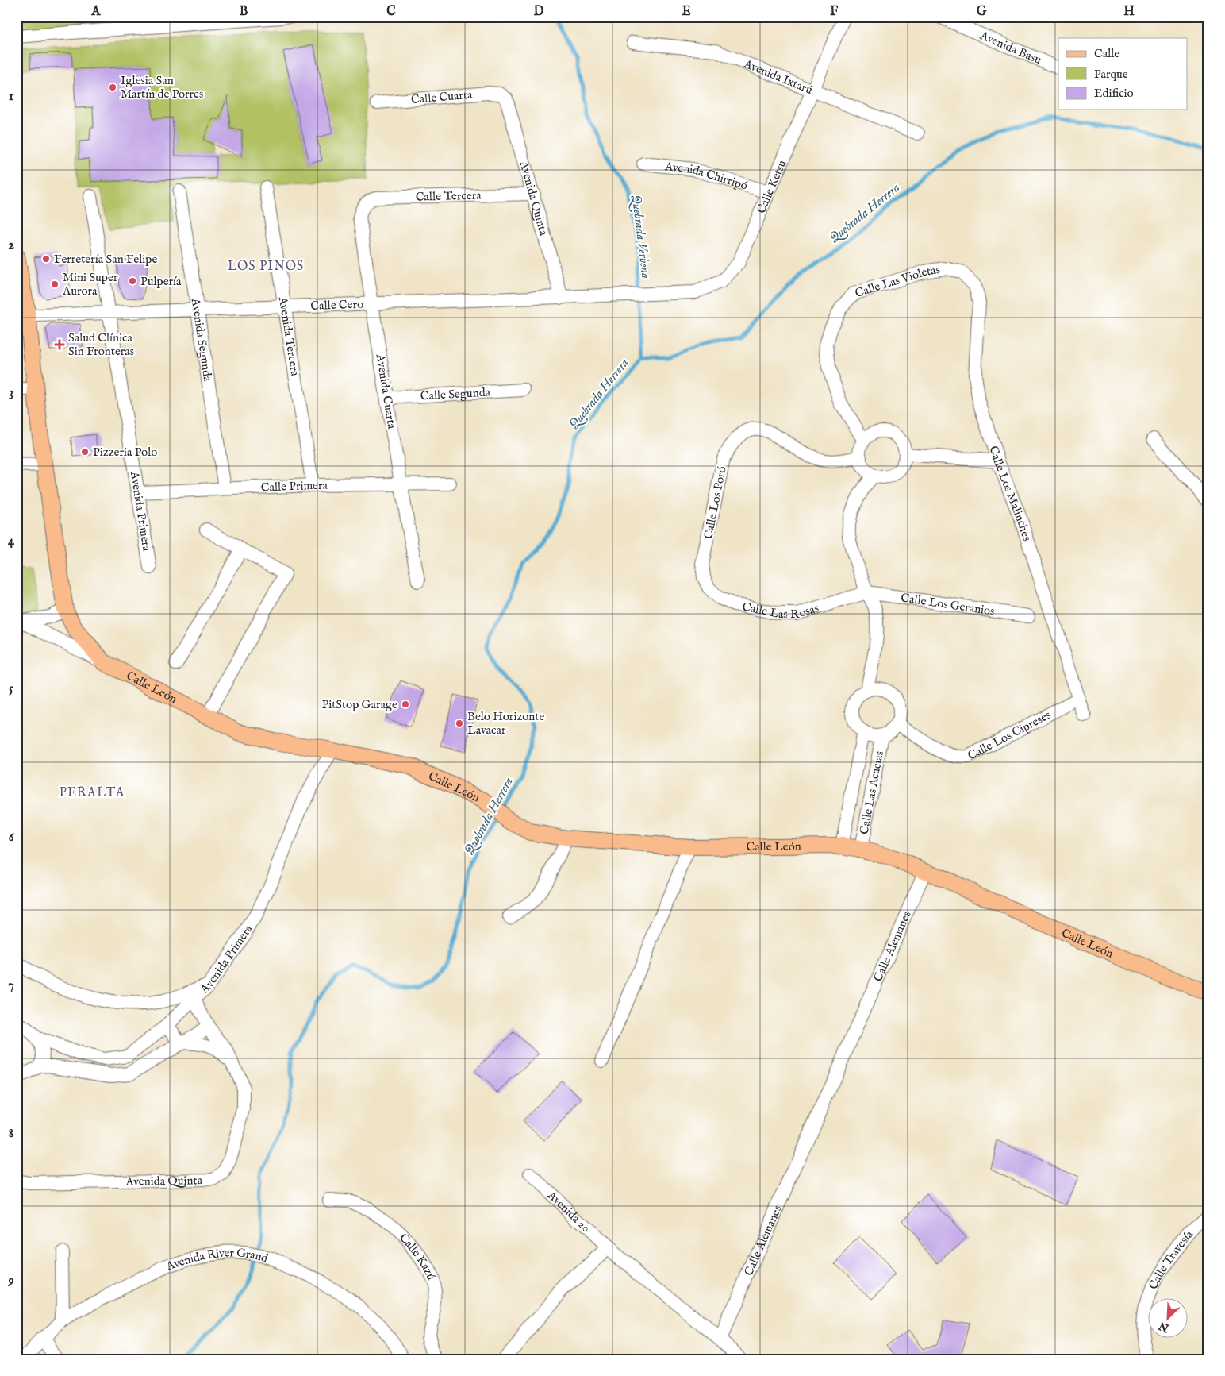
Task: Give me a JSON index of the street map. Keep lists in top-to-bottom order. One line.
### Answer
{"streets":{"main road":["Calle León"],"street":["Avenida Basu","Avenida Ixtarú","Calle Cuarta","Avenida Chirripó","Calle Ketsu","Calle Tercera","Avenida Quinta","Calle Las Violetas","Calle Cero","Avenida Tercera","Avenida Segunda","Avenida Cuarta","Calle Segunda","Calle Primera","Calle Los Malinches","Calle Los Poró","Avenida Primera","Calle Los Geranios","Calle Las Rosas","Calle Los Cipreses","Calle Las Acacias","Calle Alemanes","Avenida 20","Calle Kazú","Calle Travesía","Avenida River Grand"]},"crossings":[["Avenida Ixtarú","Calle Ketsu"],["Calle Cuarta","Avenida Quinta"],["Avenida Chirripó","Calle Ketsu"],["Calle Ketsu","Calle Cero"],["Calle Tercera","Avenida Quinta"],["Calle Tercera","Avenida Cuarta"],["Avenida Quinta","Calle Cero"],["Avenida Quinta","Avenida Primera"],["Calle Las Violetas","Calle Los Malinches"],["Calle Las Violetas","Calle Los Poró"],["Calle Cero","Avenida Tercera"],["Calle Cero","Avenida Segunda"],["Calle Cero","Avenida Cuarta"],["Calle Cero","Avenida Primera"],["Calle Cero","Calle León"],["Avenida Tercera","Calle Primera"],["Avenida Segunda","Calle Primera"],["Avenida Cuarta","Calle Segunda"],["Avenida Cuarta","Calle Primera"],["Calle Primera","Avenida Primera"],["Calle Los Malinches","Calle Los Cipreses"],["Calle Los Poró","Calle Las Rosas"],["Avenida Primera","Calle León"],["Calle Los Geranios","Calle Las Rosas"],["Calle León","Calle Las Acacias"],["Calle León","Calle Alemanes"],["Calle Los Cipreses","Calle Las Acacias"]],"districts":["LOS PINOS","PERALTA"],"water":["Quebrada Herrera","Quebrada Verbena"],"places":{"other":["Iglesia San Martín de Porres","Ferretería San Felipe","Pulpería","Mini Super Aurora","Pizzeria Polo","PitStop Garage","Belo Horizonte Lavacar"],"health":["Salud Clínica Sin Fronteras"]},"legend":["Calle","Parque","Edificio"],"north":"bottom left","grid":{"columns":["A","B","C","D","E","F","G","H"],"rows":["1","2","3","4","5","6","7","8","9"]}}
